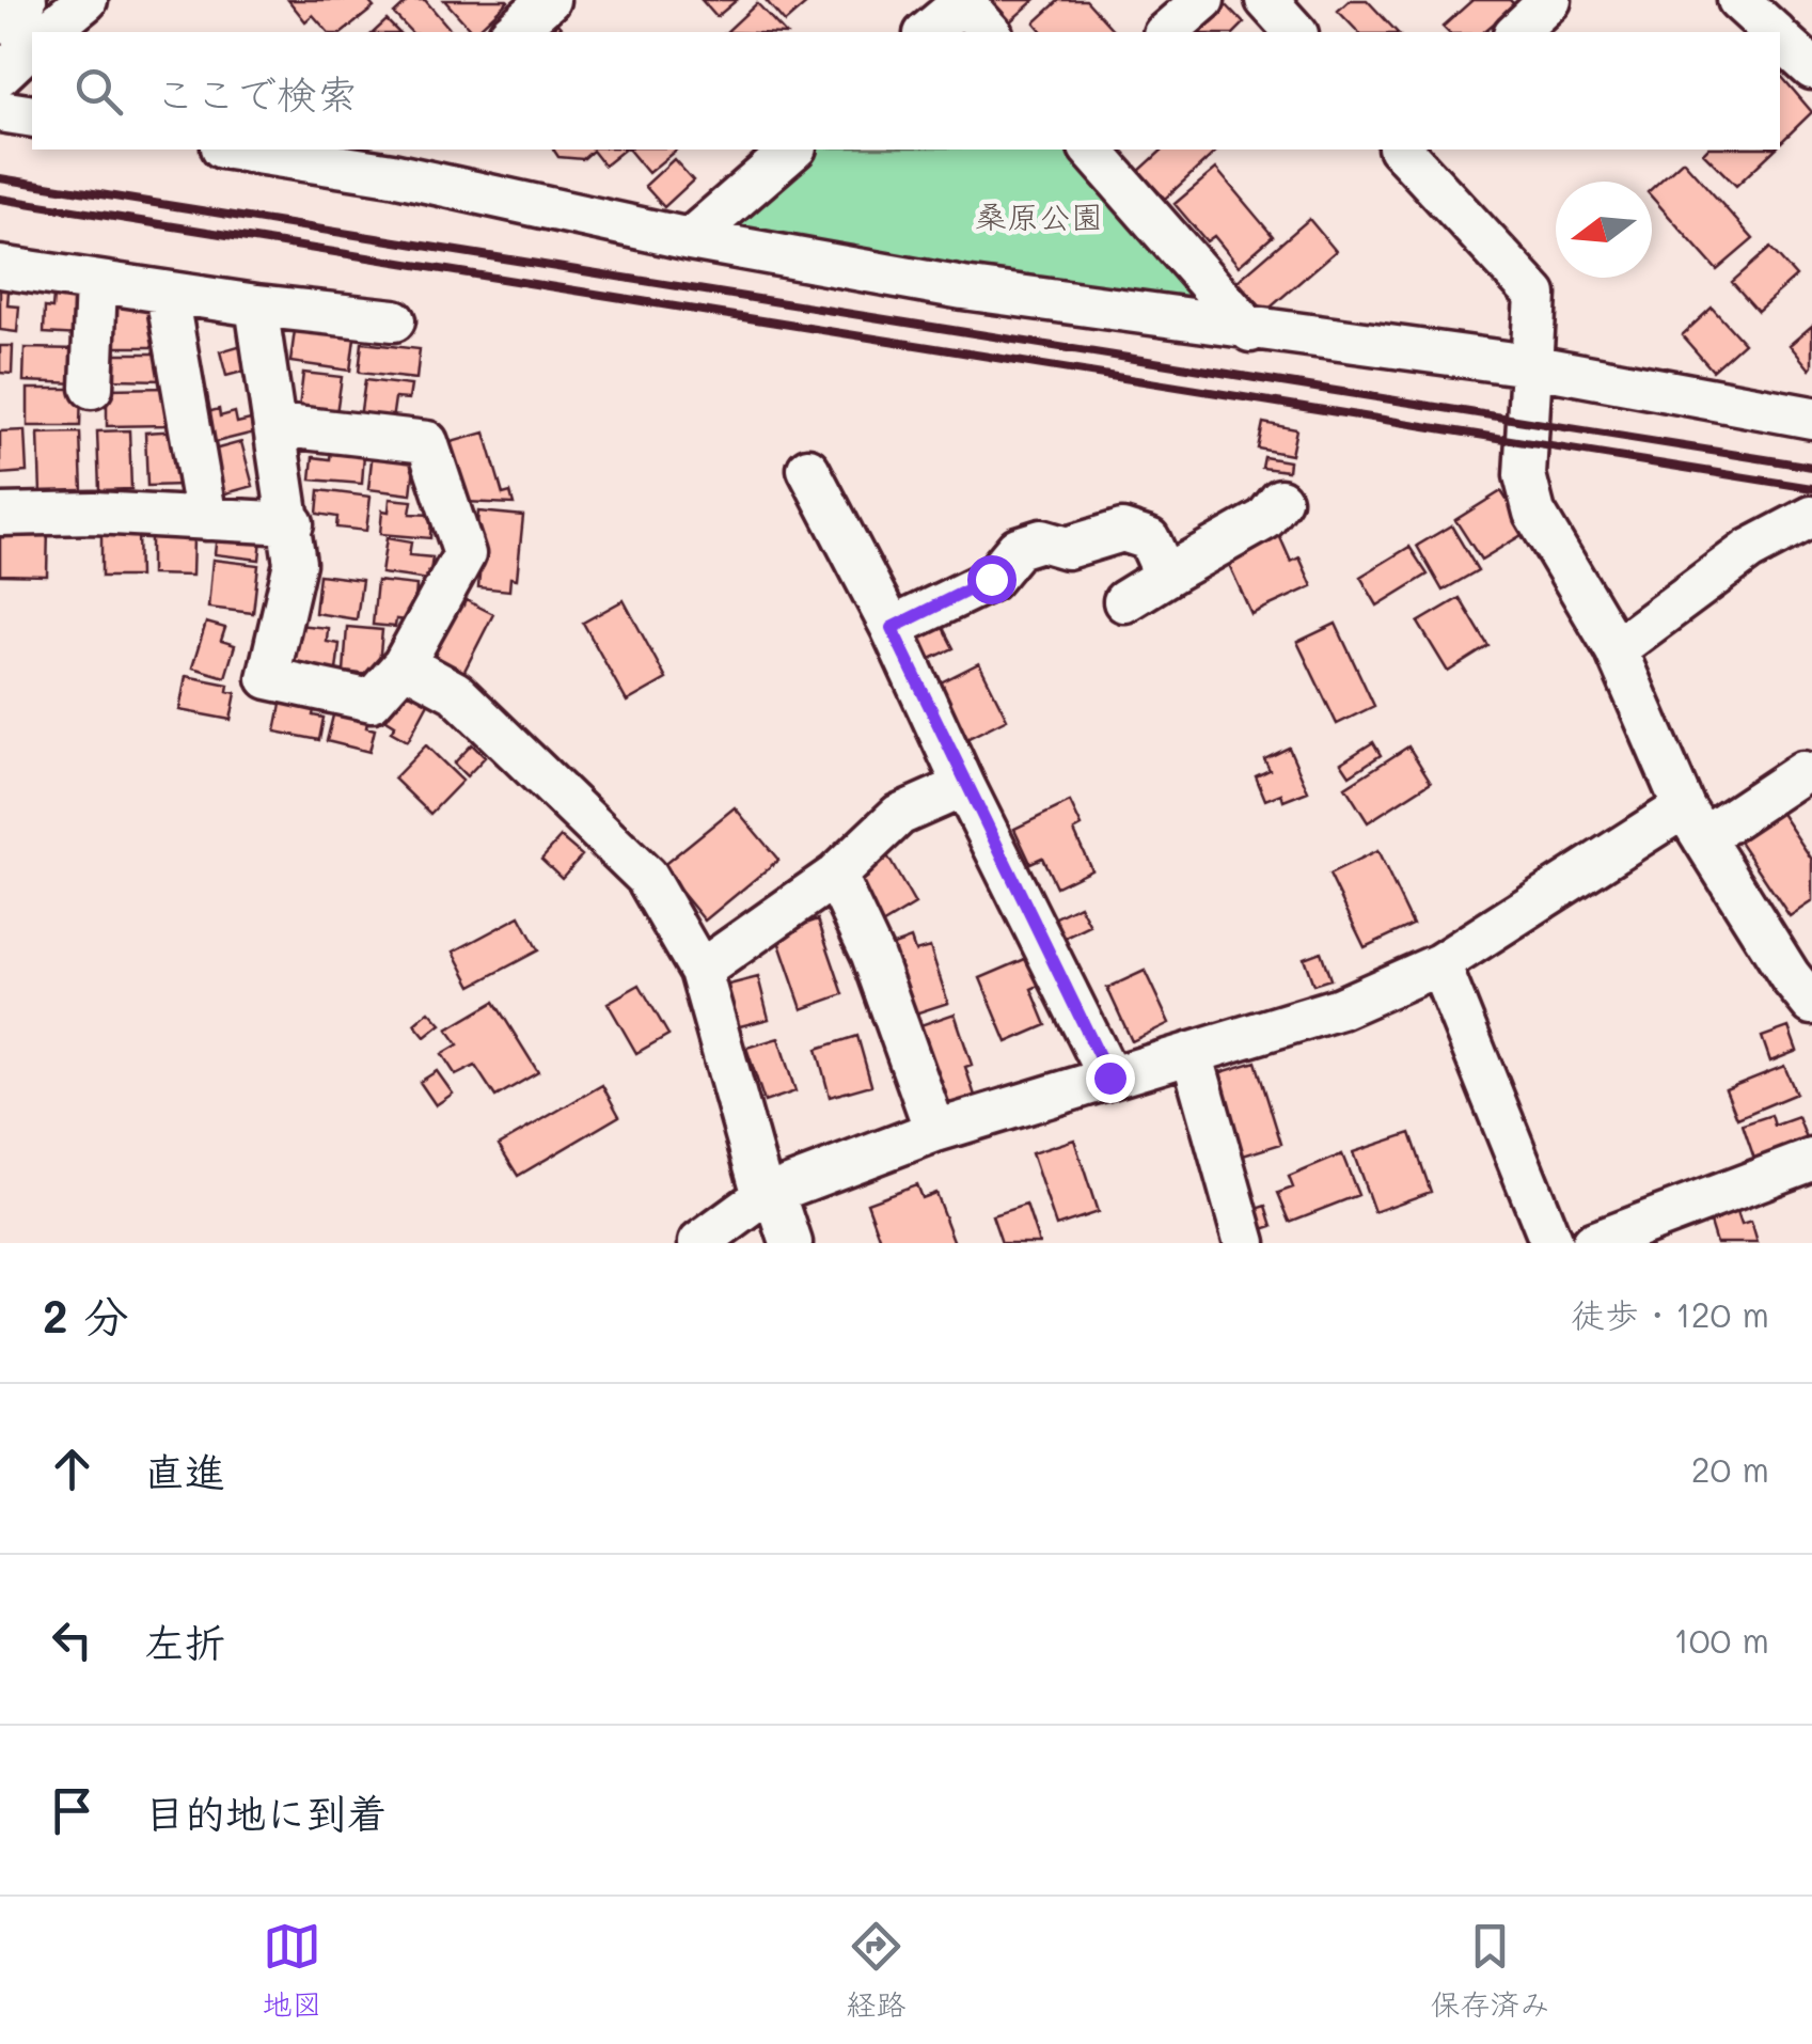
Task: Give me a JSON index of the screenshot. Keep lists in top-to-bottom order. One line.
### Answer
{"parks":["桑原公園"],"north":"left","page":{"search":"ここで検索","heading":["2 分","徒歩 · 120 m"],"list":[["直進","20 m"],["左折","100 m"],"目的地に到着"],"nav":["地図","経路","保存済み"]}}
